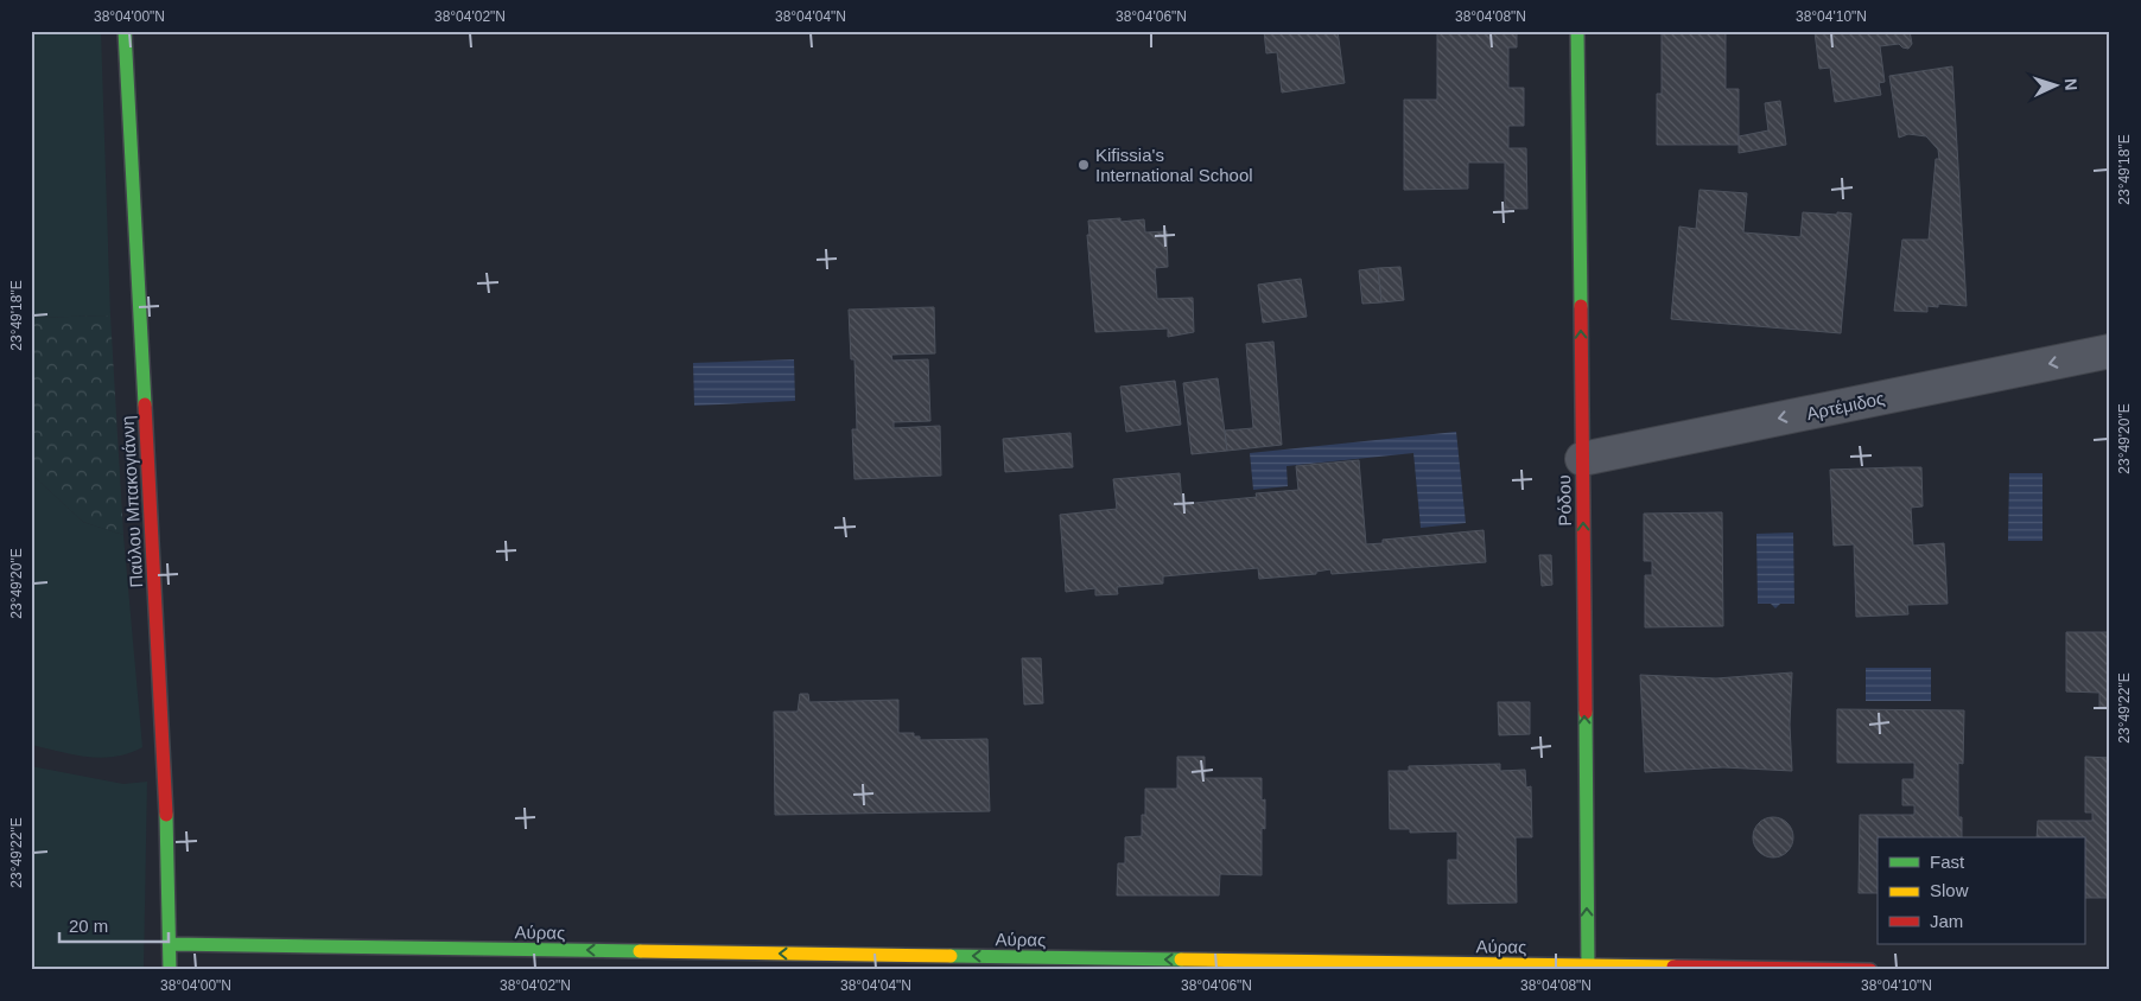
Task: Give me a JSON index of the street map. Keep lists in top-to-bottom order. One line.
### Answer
{"streets":{"street":["Αρτέμιδος","Ρόδου","Παύλου Μπακογιάννη","Αύρας"]},"crossings":[["Αρτέμιδος","Ρόδου"],["Ρόδου","Αύρας"],["Παύλου Μπακογιάννη","Αύρας"]],"one_way":["Αρτέμιδος","Ρόδου","Αύρας"],"places":["Kifissia's International School"],"legend":["Fast","Slow","Jam"],"scale_bar":"20 m","north":"right","coordinates":["38°04'00\"N","38°04'02\"N","38°04'04\"N","38°04'06\"N","38°04'08\"N","38°04'10\"N","23°49'18\"E","23°49'20\"E","23°49'22\"E"]}
